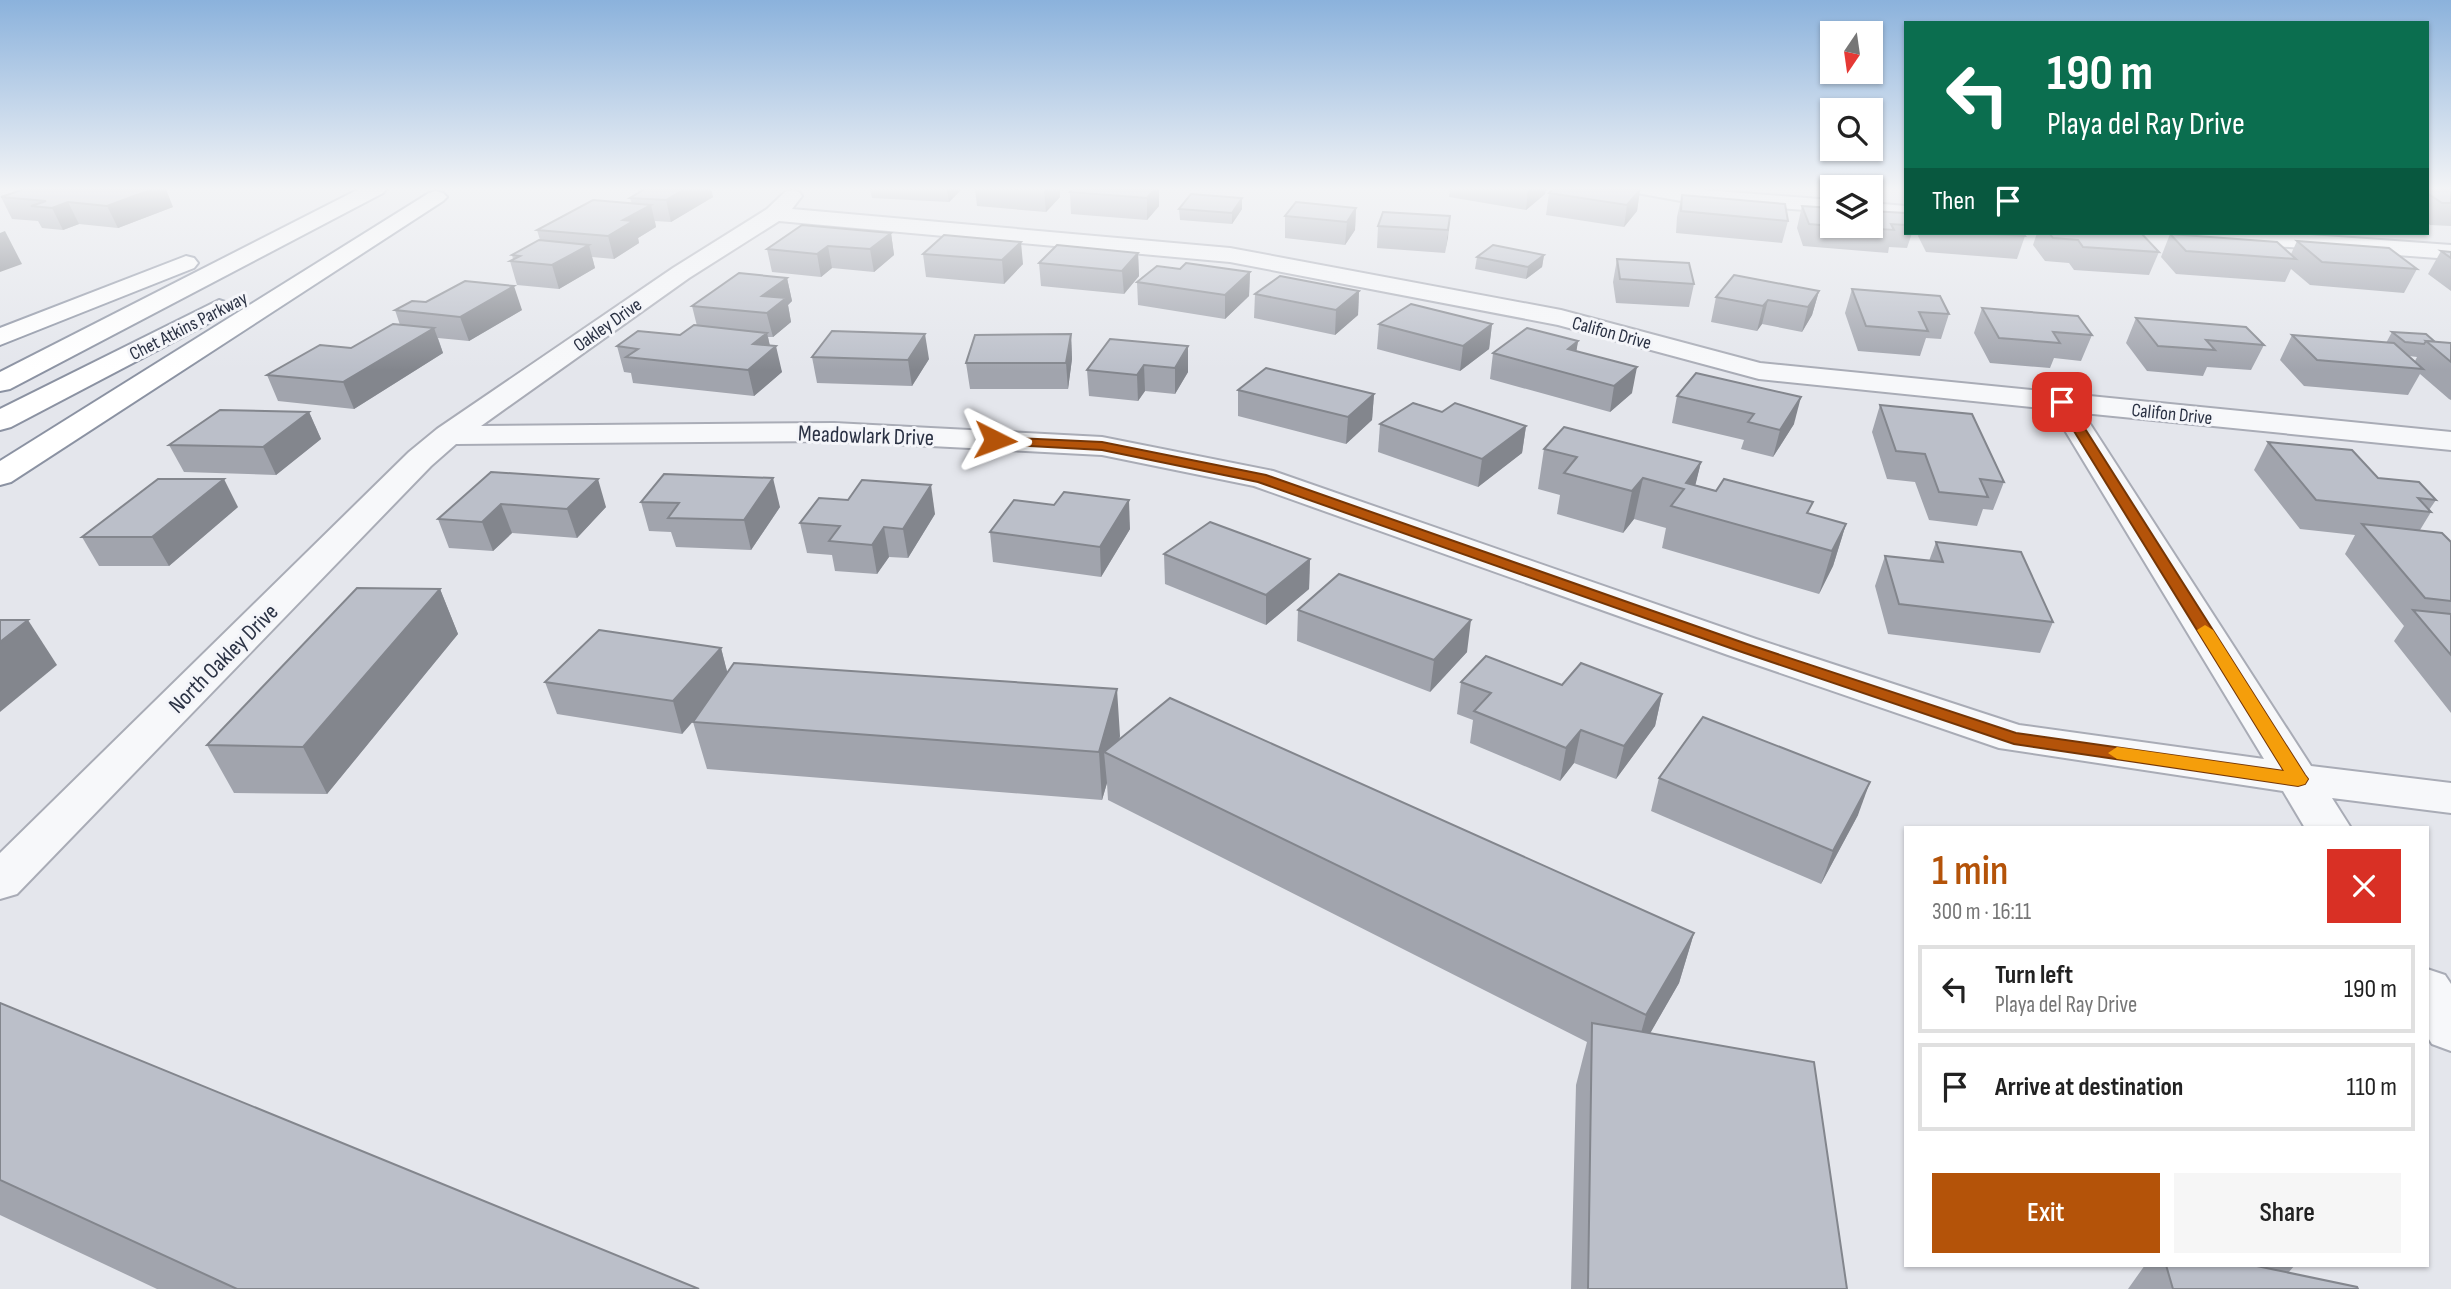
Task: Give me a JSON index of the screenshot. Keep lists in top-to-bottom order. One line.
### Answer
{"streets":{"highway":["Chet Atkins Parkway"],"street":["Oakley Drive","Califon Drive","Meadowlark Drive","North Oakley Drive"]},"crossings":[["Oakley Drive","Meadowlark Drive"],["Oakley Drive","North Oakley Drive"],["Meadowlark Drive","North Oakley Drive"]],"north":"bottom","page":{"turn":["190 m","Playa del Ray Drive"],"then":"Then","heading":["1 min","300 m · 16:11"],"list":[{"name":"Turn left","note":"Playa del Ray Drive","value":"190 m"},{"name":"Arrive at destination","value":"110 m"}],"buttons":["Exit","Share"]}}
